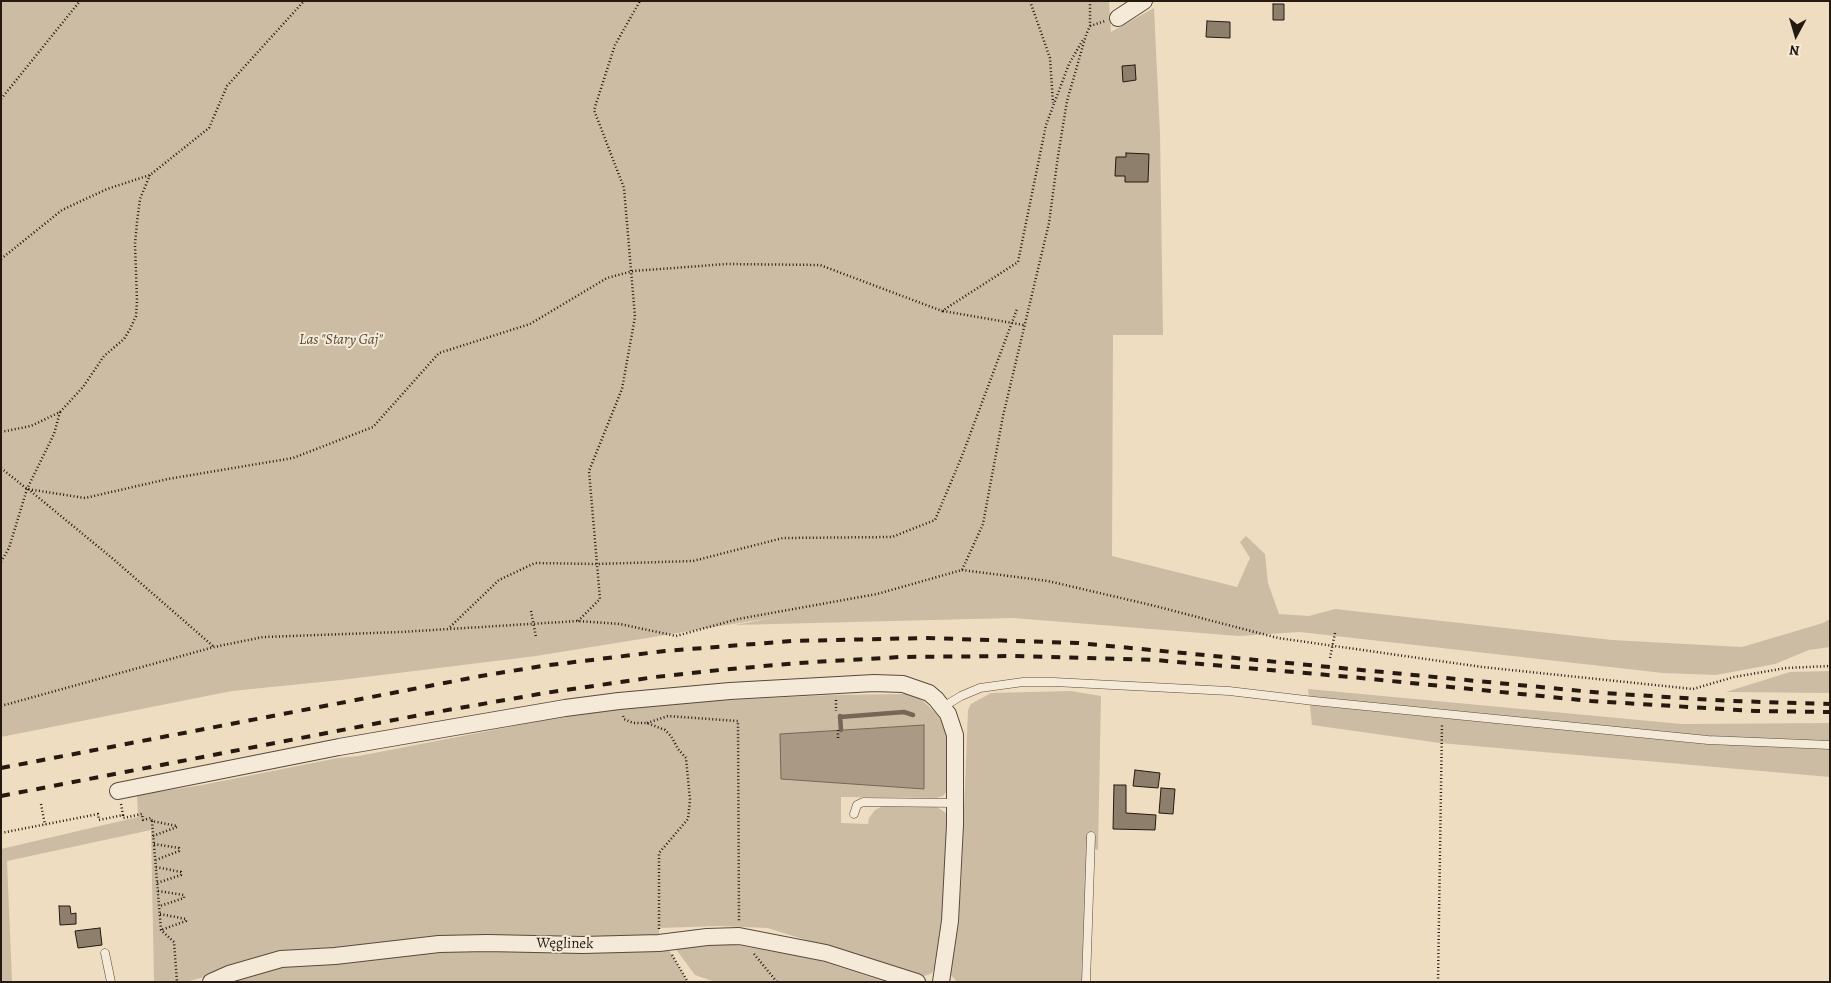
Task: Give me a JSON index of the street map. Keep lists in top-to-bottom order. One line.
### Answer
{"streets":{"street":["Węglinek"]},"parks":["Las \"Stary Gaj\""],"north":"bottom"}
